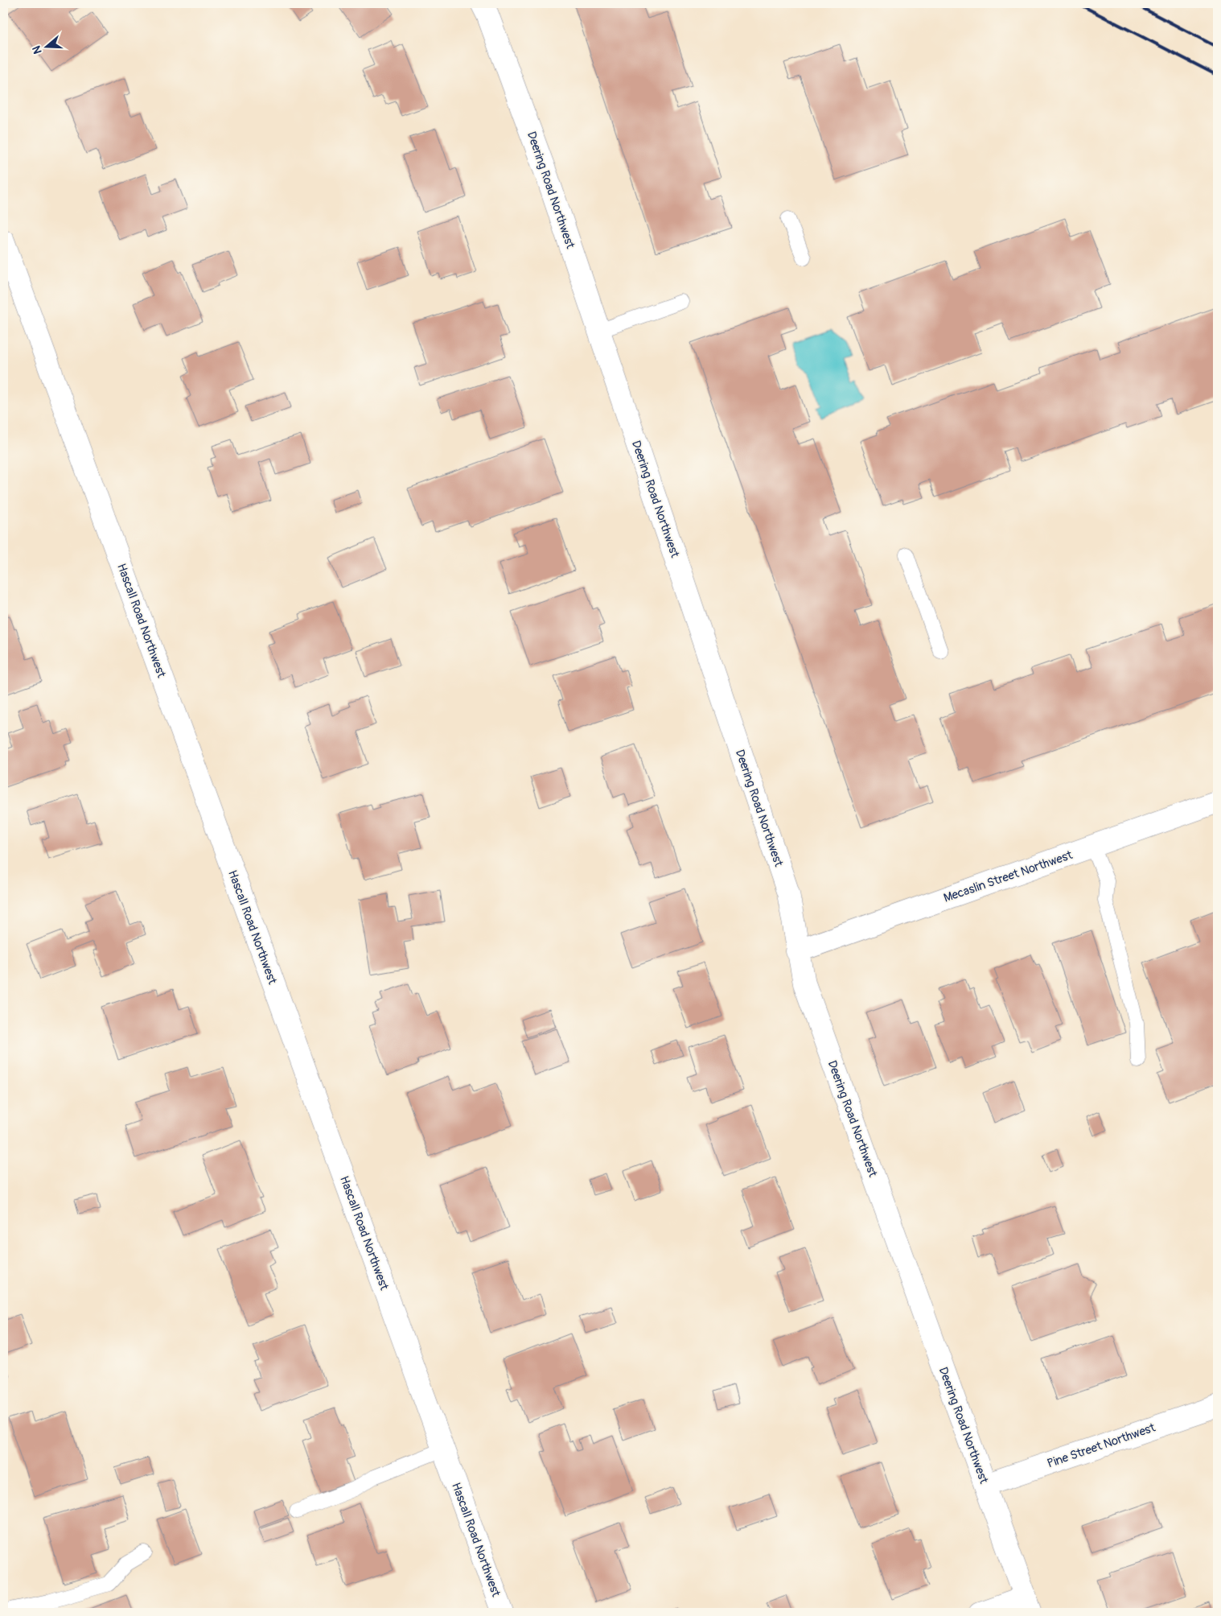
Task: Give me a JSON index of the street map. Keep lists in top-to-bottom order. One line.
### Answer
{"streets":{"street":["Deering Road Northwest","Hascall Road Northwest","Mecaslin Street Northwest","Pine Street Northwest"]},"crossings":[["Deering Road Northwest","Mecaslin Street Northwest"],["Deering Road Northwest","Pine Street Northwest"]],"north":"left"}
